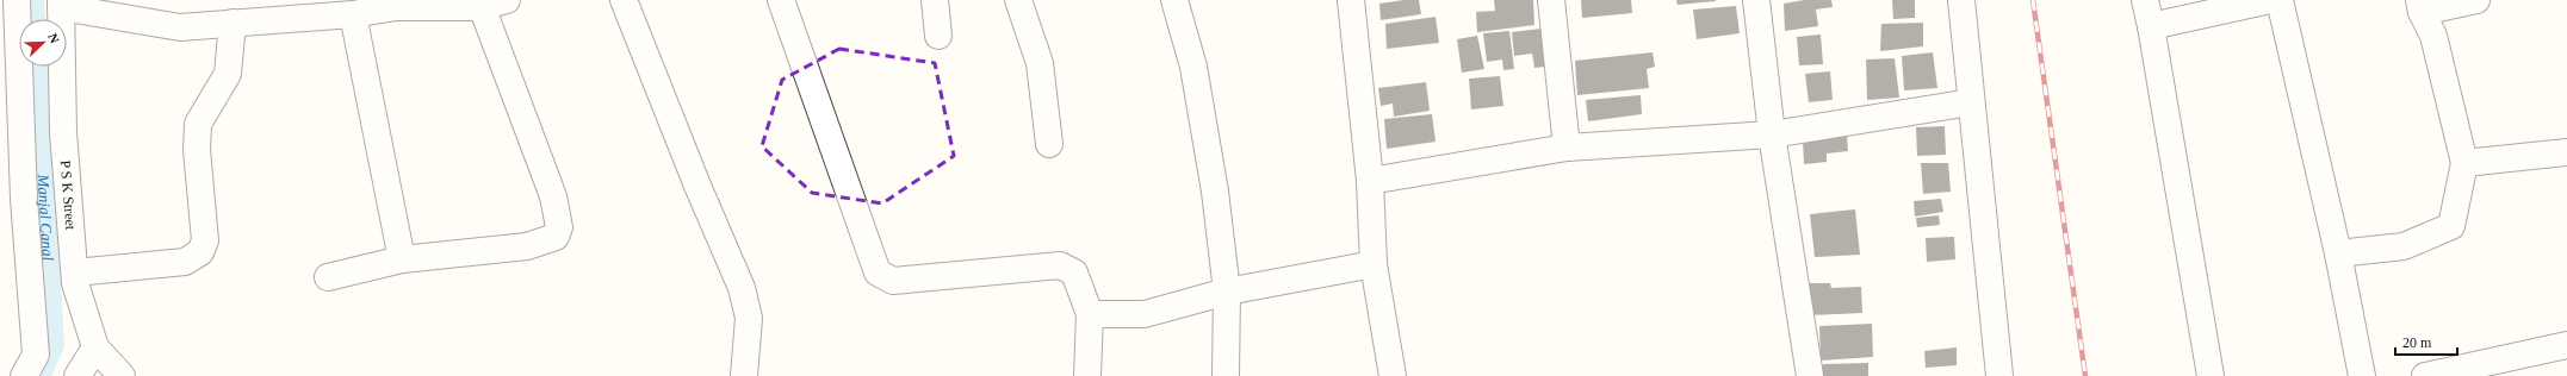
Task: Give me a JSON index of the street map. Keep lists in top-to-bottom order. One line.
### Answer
{"streets":{"street":["P S K Street"]},"water":["Manjal Canal"],"scale_bar":"20 m","north":"top right"}
